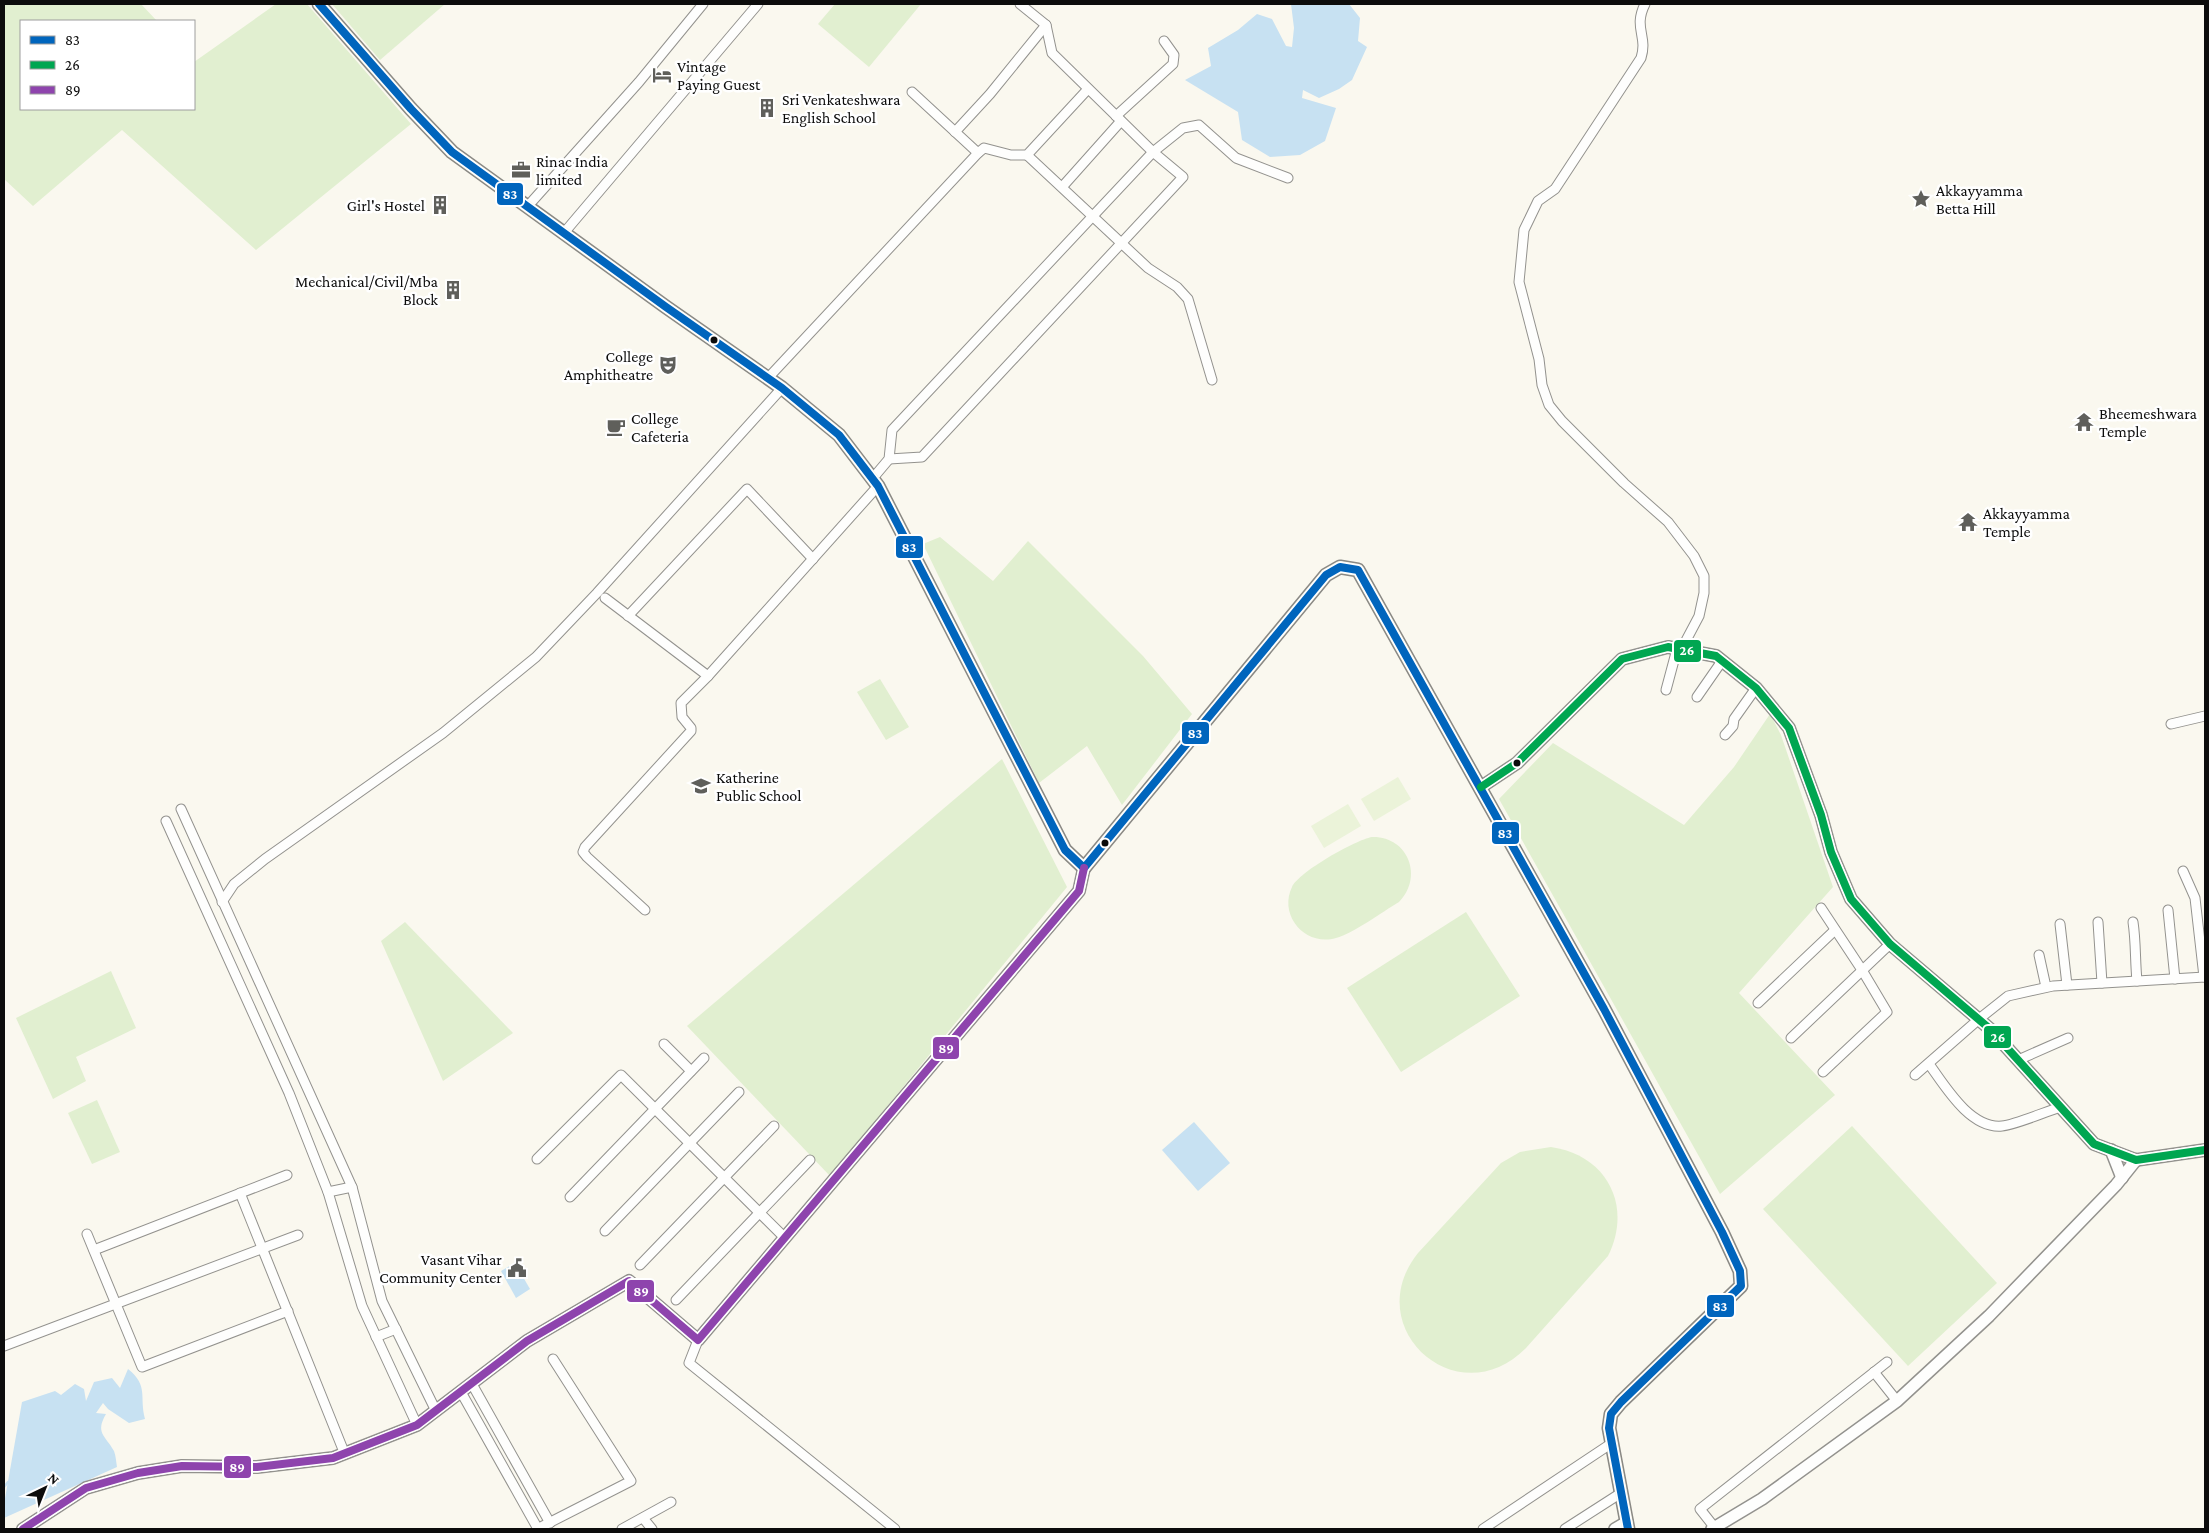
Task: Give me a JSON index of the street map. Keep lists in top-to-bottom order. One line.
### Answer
{"places":{"hotel":["Vintage Paying Guest"],"building":["Sri Venkateshwara English School","Girl's Hostel","Mechanical/Civil/Mba Block"],"office":["Rinac India limited"],"place":["Akkayyamma Betta Hill"],"theatre":["College Amphitheatre"],"temple":["Bheemeshwara Temple","Akkayyamma Temple"],"cafe":["College Cafeteria"],"school or university":["Katherine Public School"],"public building":["Vasant Vihar Community Center"]},"lines":["transit line 83","transit line 26","transit line 89"],"legend":["83","26","89"],"north":"top right"}
